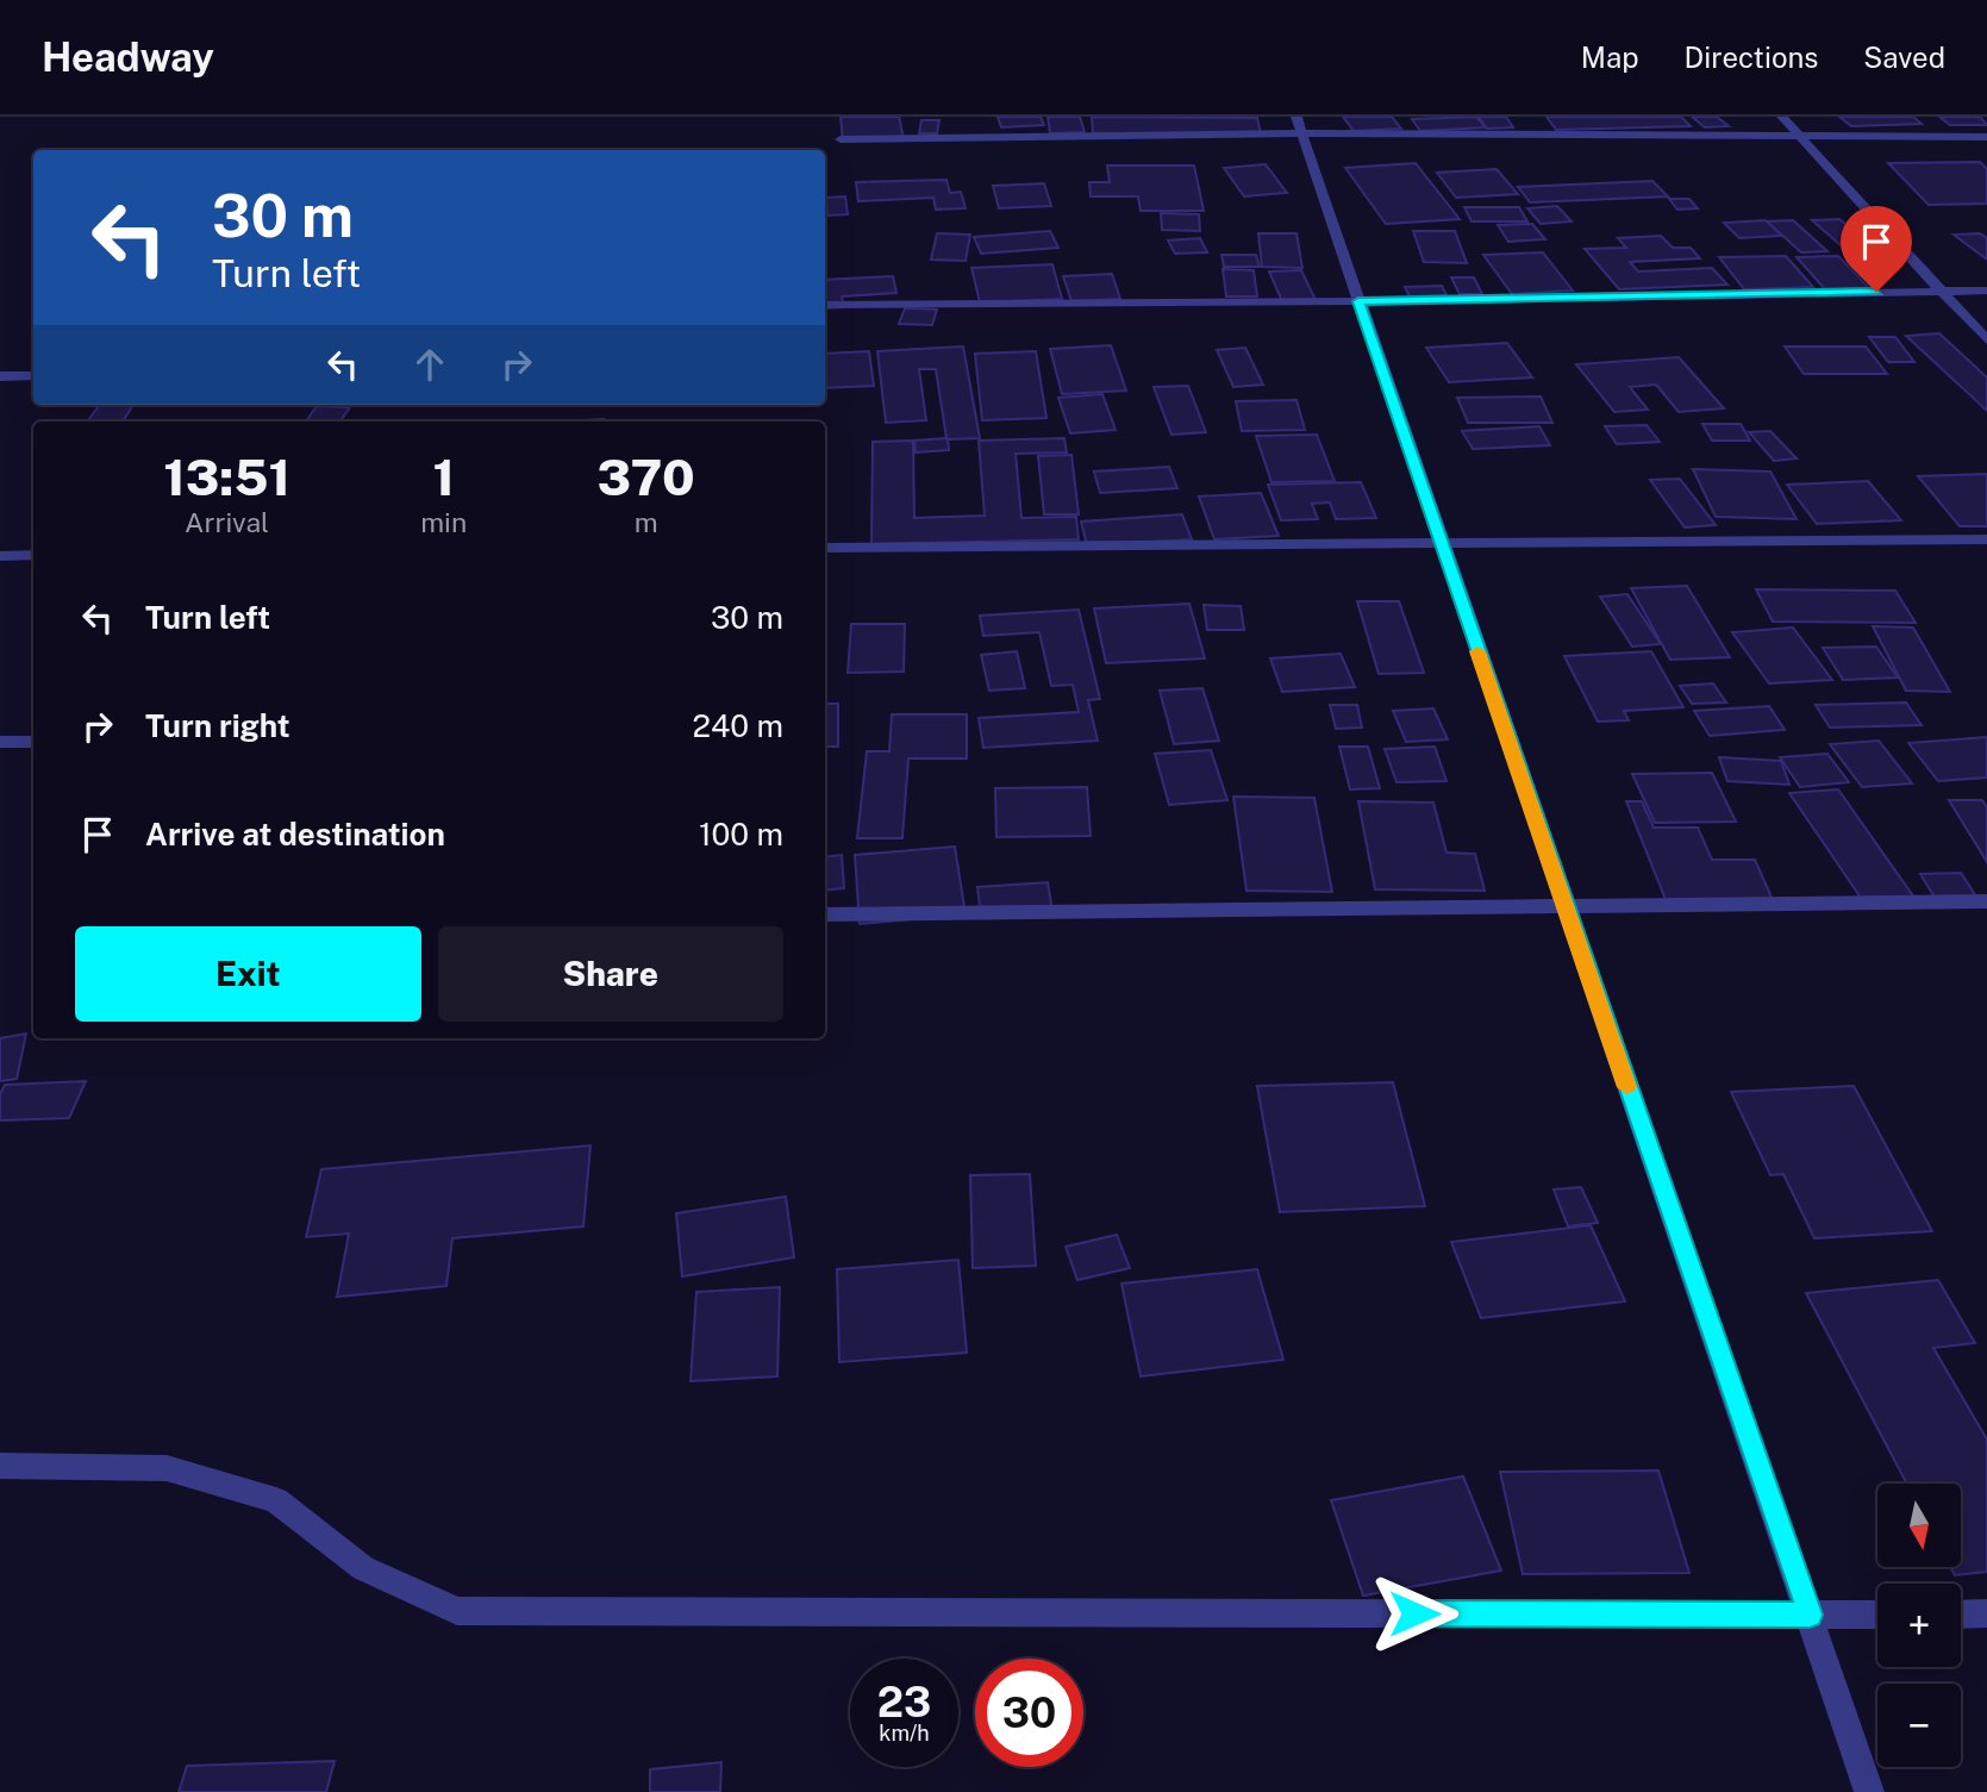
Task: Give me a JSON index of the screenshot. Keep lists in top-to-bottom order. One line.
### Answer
{"north":"bottom","page":{"header":"Headway","nav":["Map","Directions","Saved"],"turn":["30 m","Turn left"],"eta":["13:51","Arrival","1","min","370","m"],"list":[{"name":"Turn left","value":"30 m"},{"name":"Turn right","value":"240 m"},{"name":"Arrive at destination","value":"100 m"}],"buttons":["Exit","Share"],"map_buttons":["+","−"],"speed":"23 km/h","limit":"30"}}
